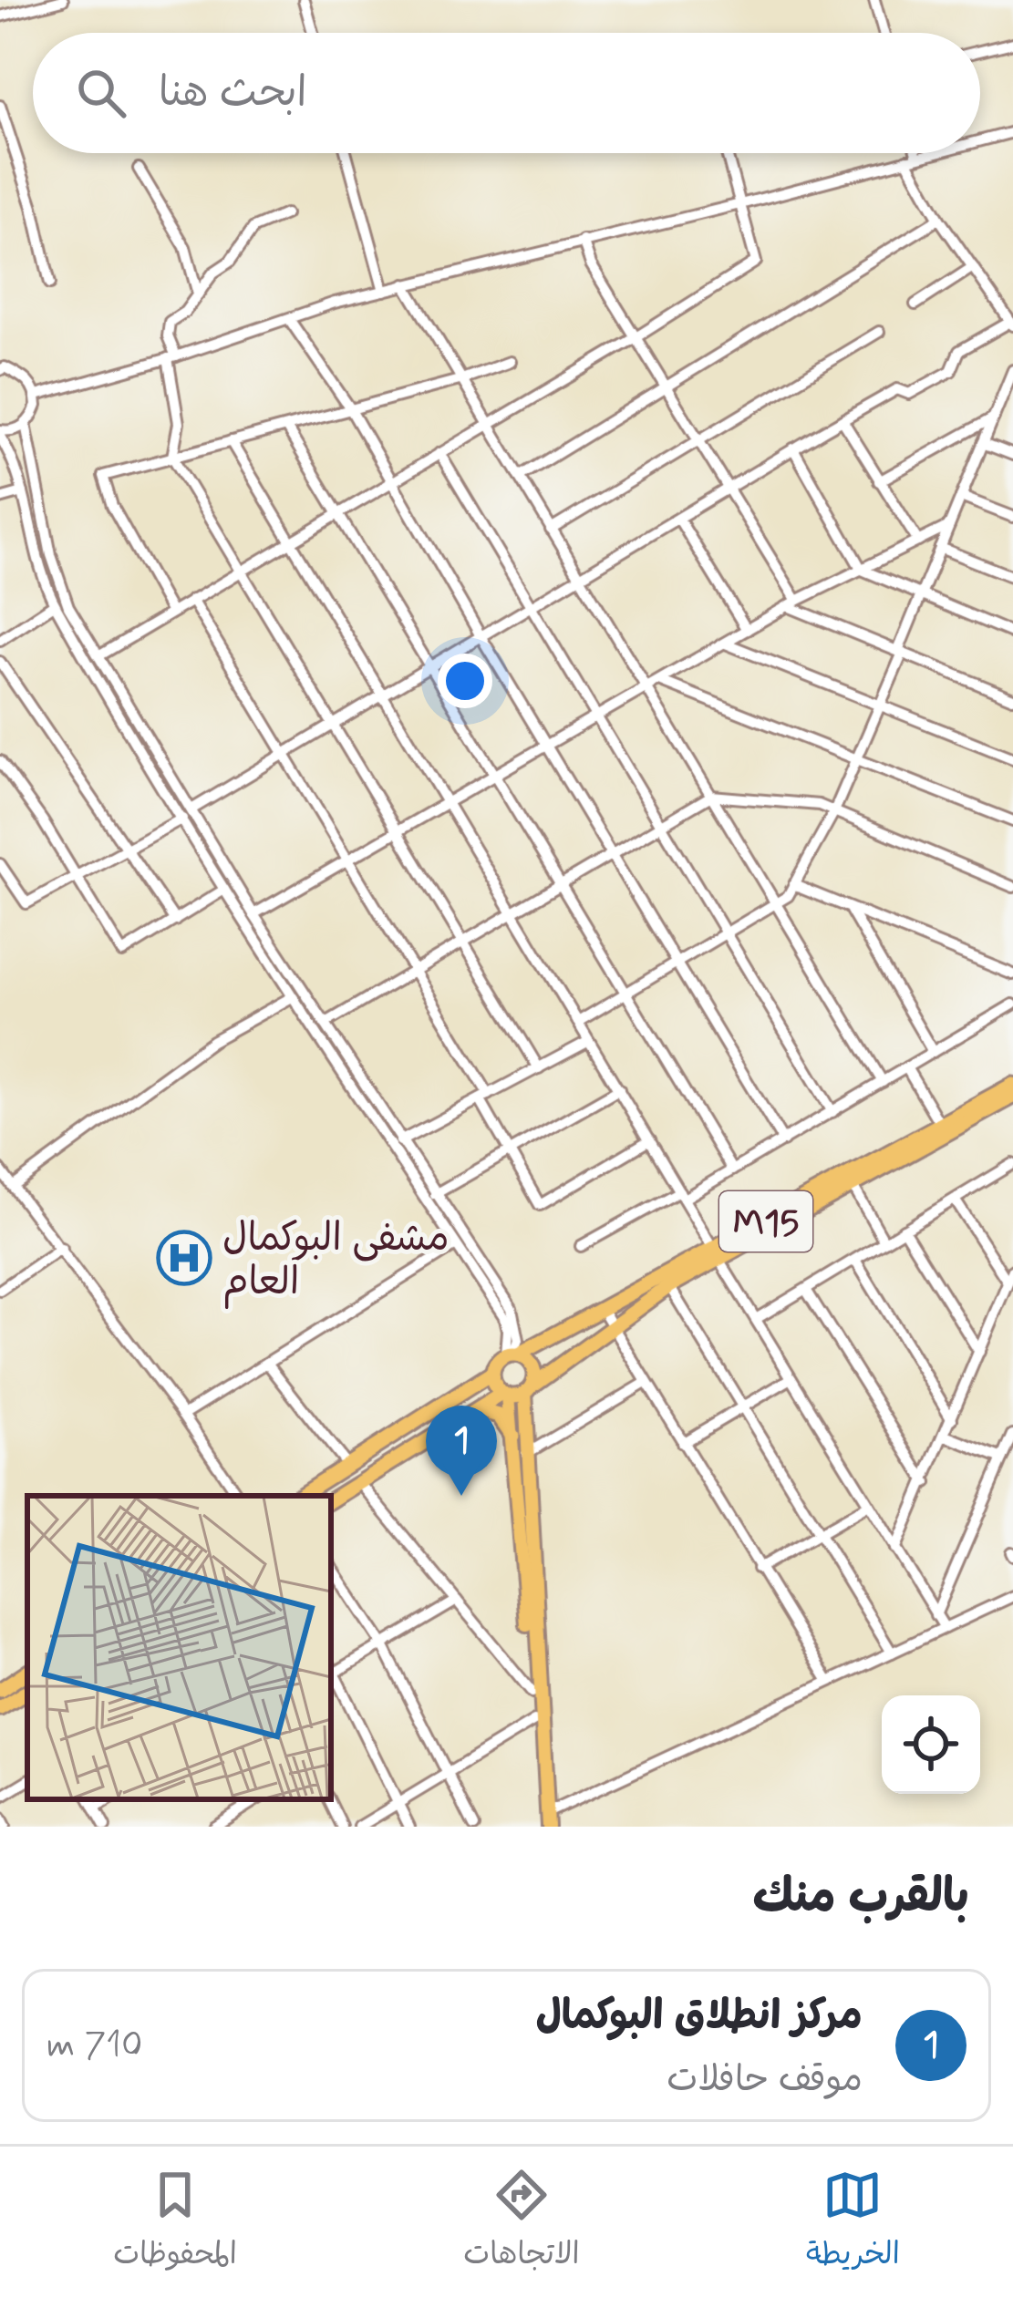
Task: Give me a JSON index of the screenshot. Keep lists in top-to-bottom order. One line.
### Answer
{"streets":{"highway":["M15"]},"places":{"hospital":["مشفى البوكمال العام"]},"page":{"search":"ابحث هنا","pins":"1","heading":"بالقرب منك","list":[{"mark":"1","name":"مركز انطلاق البوكمال","note":"موقف حافلات","value":"710 m"}],"nav":["الخريطة","الاتجاهات","المحفوظات"]}}
